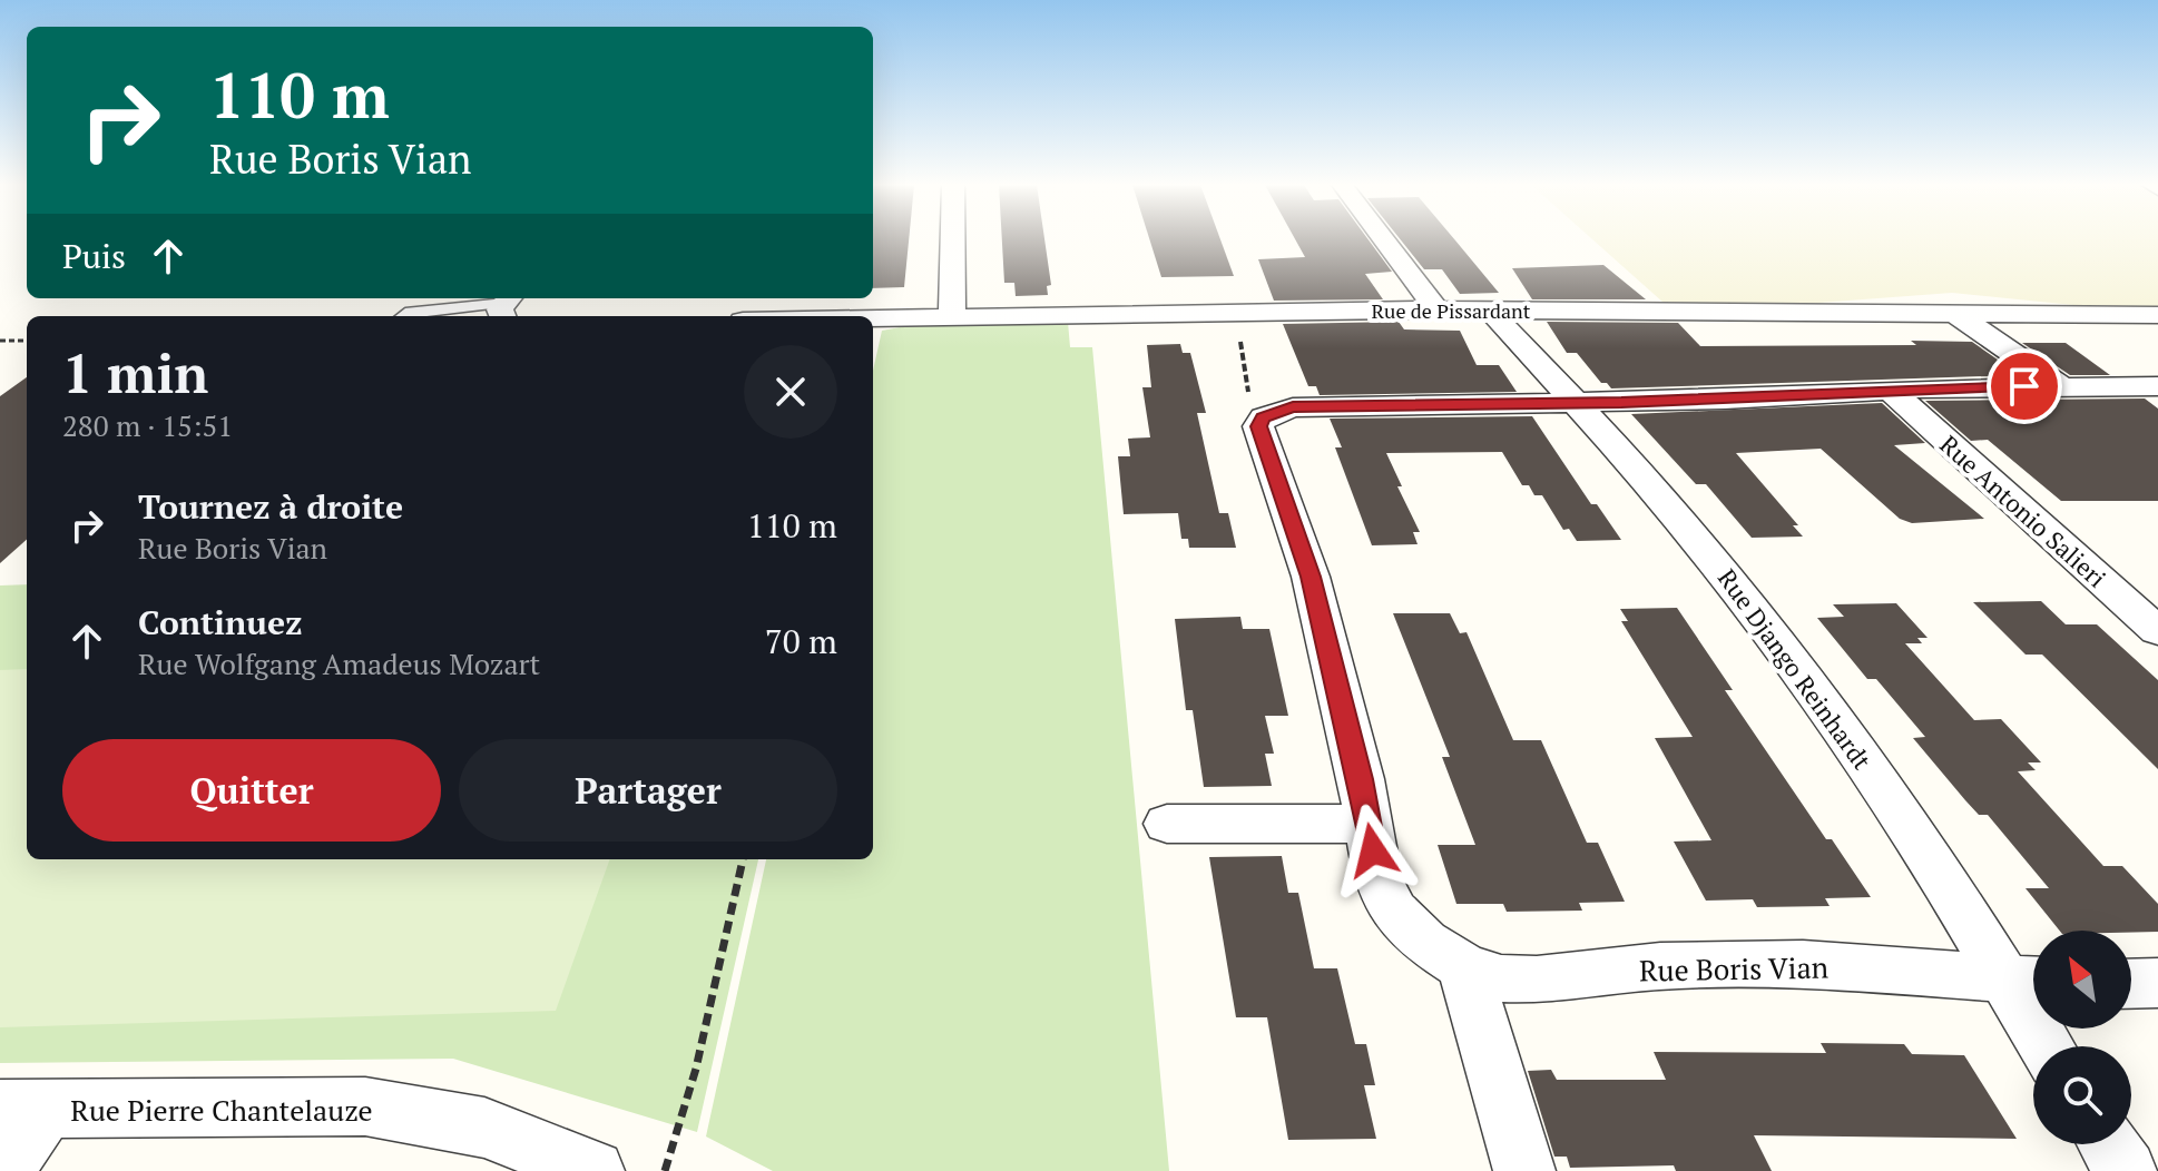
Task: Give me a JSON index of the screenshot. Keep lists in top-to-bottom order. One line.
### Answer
{"streets":{"street":["Rue de Pissardant","Rue Antonio Salieri","Rue Django Reinhardt","Rue Boris Vian","Rue Pierre Chantelauze"]},"crossings":[["Rue de Pissardant","Rue Django Reinhardt"],["Rue Django Reinhardt","Rue Boris Vian"]],"north":"top left","page":{"turn":["110 m","Rue Boris Vian"],"then":"Puis","heading":["1 min","280 m · 15:51"],"list":[{"name":"Tournez à droite","note":"Rue Boris Vian","value":"110 m"},{"name":"Continuez","note":"Rue Wolfgang Amadeus Mozart","value":"70 m"}],"buttons":["Quitter","Partager"]}}
